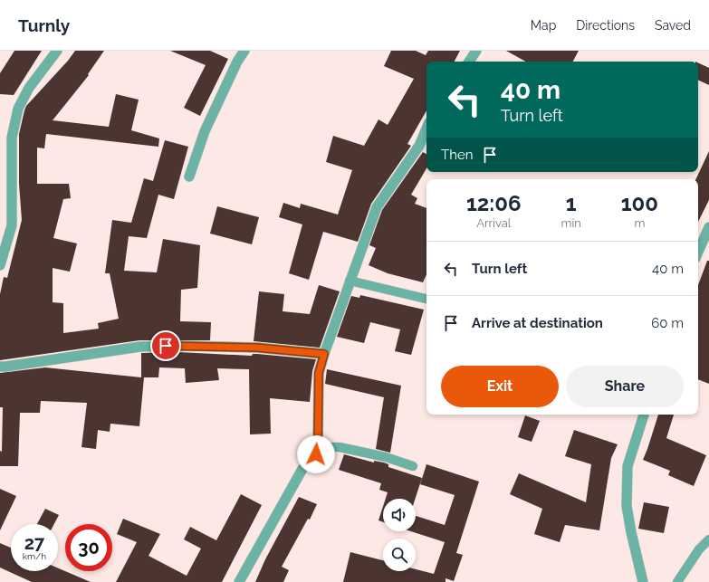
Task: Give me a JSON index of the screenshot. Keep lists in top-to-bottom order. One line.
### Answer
{"page":{"header":"Turnly","nav":["Map","Directions","Saved"],"turn":["40 m","Turn left"],"then":"Then","eta":["12:06","Arrival","1","min","100","m"],"list":[{"name":"Turn left","value":"40 m"},{"name":"Arrive at destination","value":"60 m"}],"buttons":["Exit","Share"],"speed":"27 km/h","limit":"30"}}
